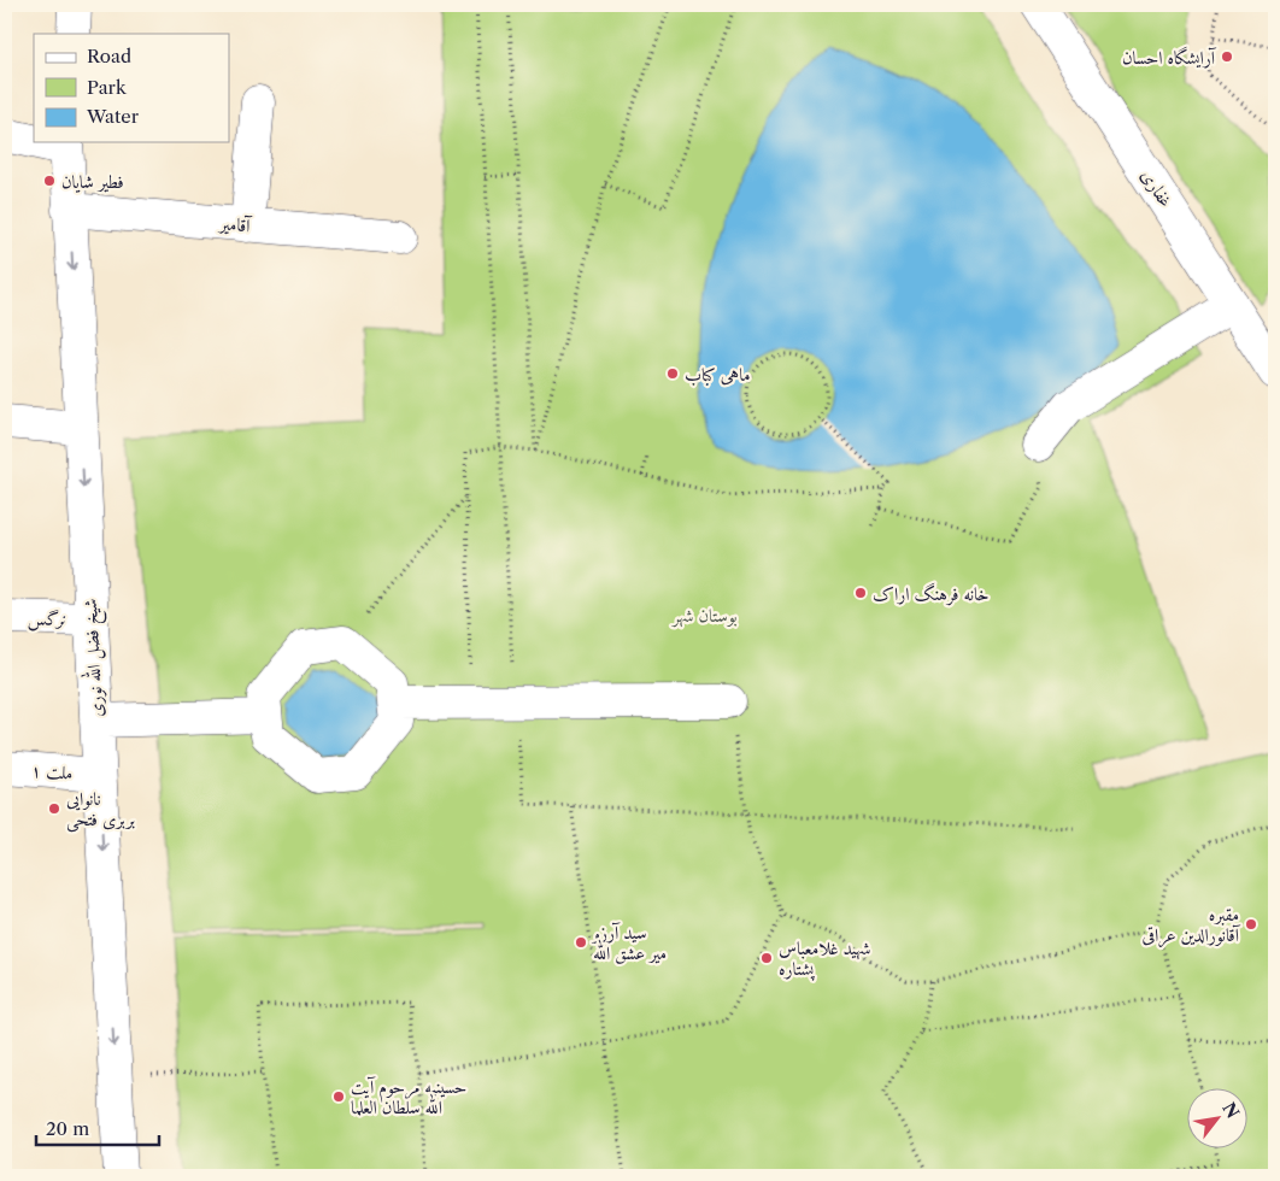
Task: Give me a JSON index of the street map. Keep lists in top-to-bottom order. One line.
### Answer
{"streets":{"street":["غفاری","آقامیر","نرگس","شیخ فضل الله نوری","ملت ۱"]},"crossings":[["آقامیر","شیخ فضل الله نوری"],["نرگس","شیخ فضل الله نوری"],["شیخ فضل الله نوری","ملت ۱"]],"one_way":["شیخ فضل الله نوری"],"parks":["بوستان شهر"],"places":["آرایشگاه احسان","فطیر شایان","ماهی کباب","خانه فرهنگ اراک","نانوایی بربری فتحی","مقبره آقانورالدین عراقی","سید آرزو میر عشق الله","شهید غلامعباس پشتاره","حسینیه مرحوم آیت الله سلطان العلما"],"legend":["Road","Park","Water"],"scale_bar":"20 m","north":"top right"}
